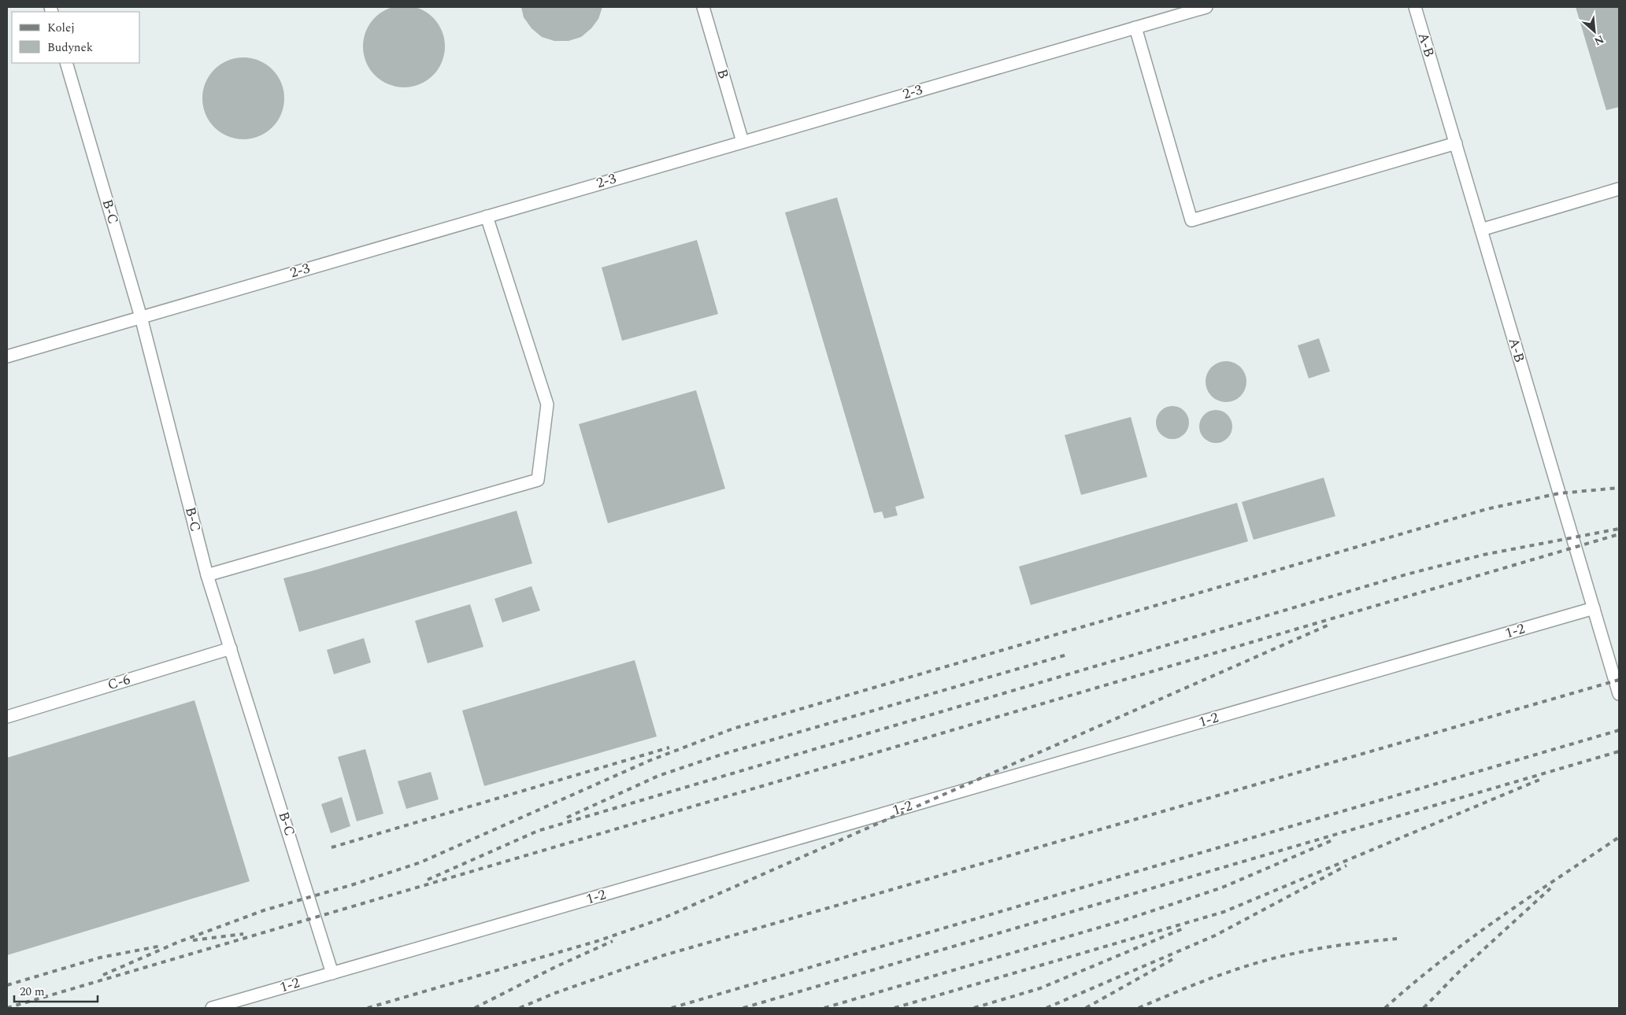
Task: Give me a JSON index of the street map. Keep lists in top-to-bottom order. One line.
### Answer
{"streets":{"lane":["A-B","B","2-3","B-C","1-2","C-6"]},"crossings":[["A-B","1-2"],["B","2-3"],["2-3","B-C"],["B-C","1-2"],["B-C","C-6"]],"legend":["Kolej","Budynek"],"scale_bar":"20 m","north":"bottom right"}
